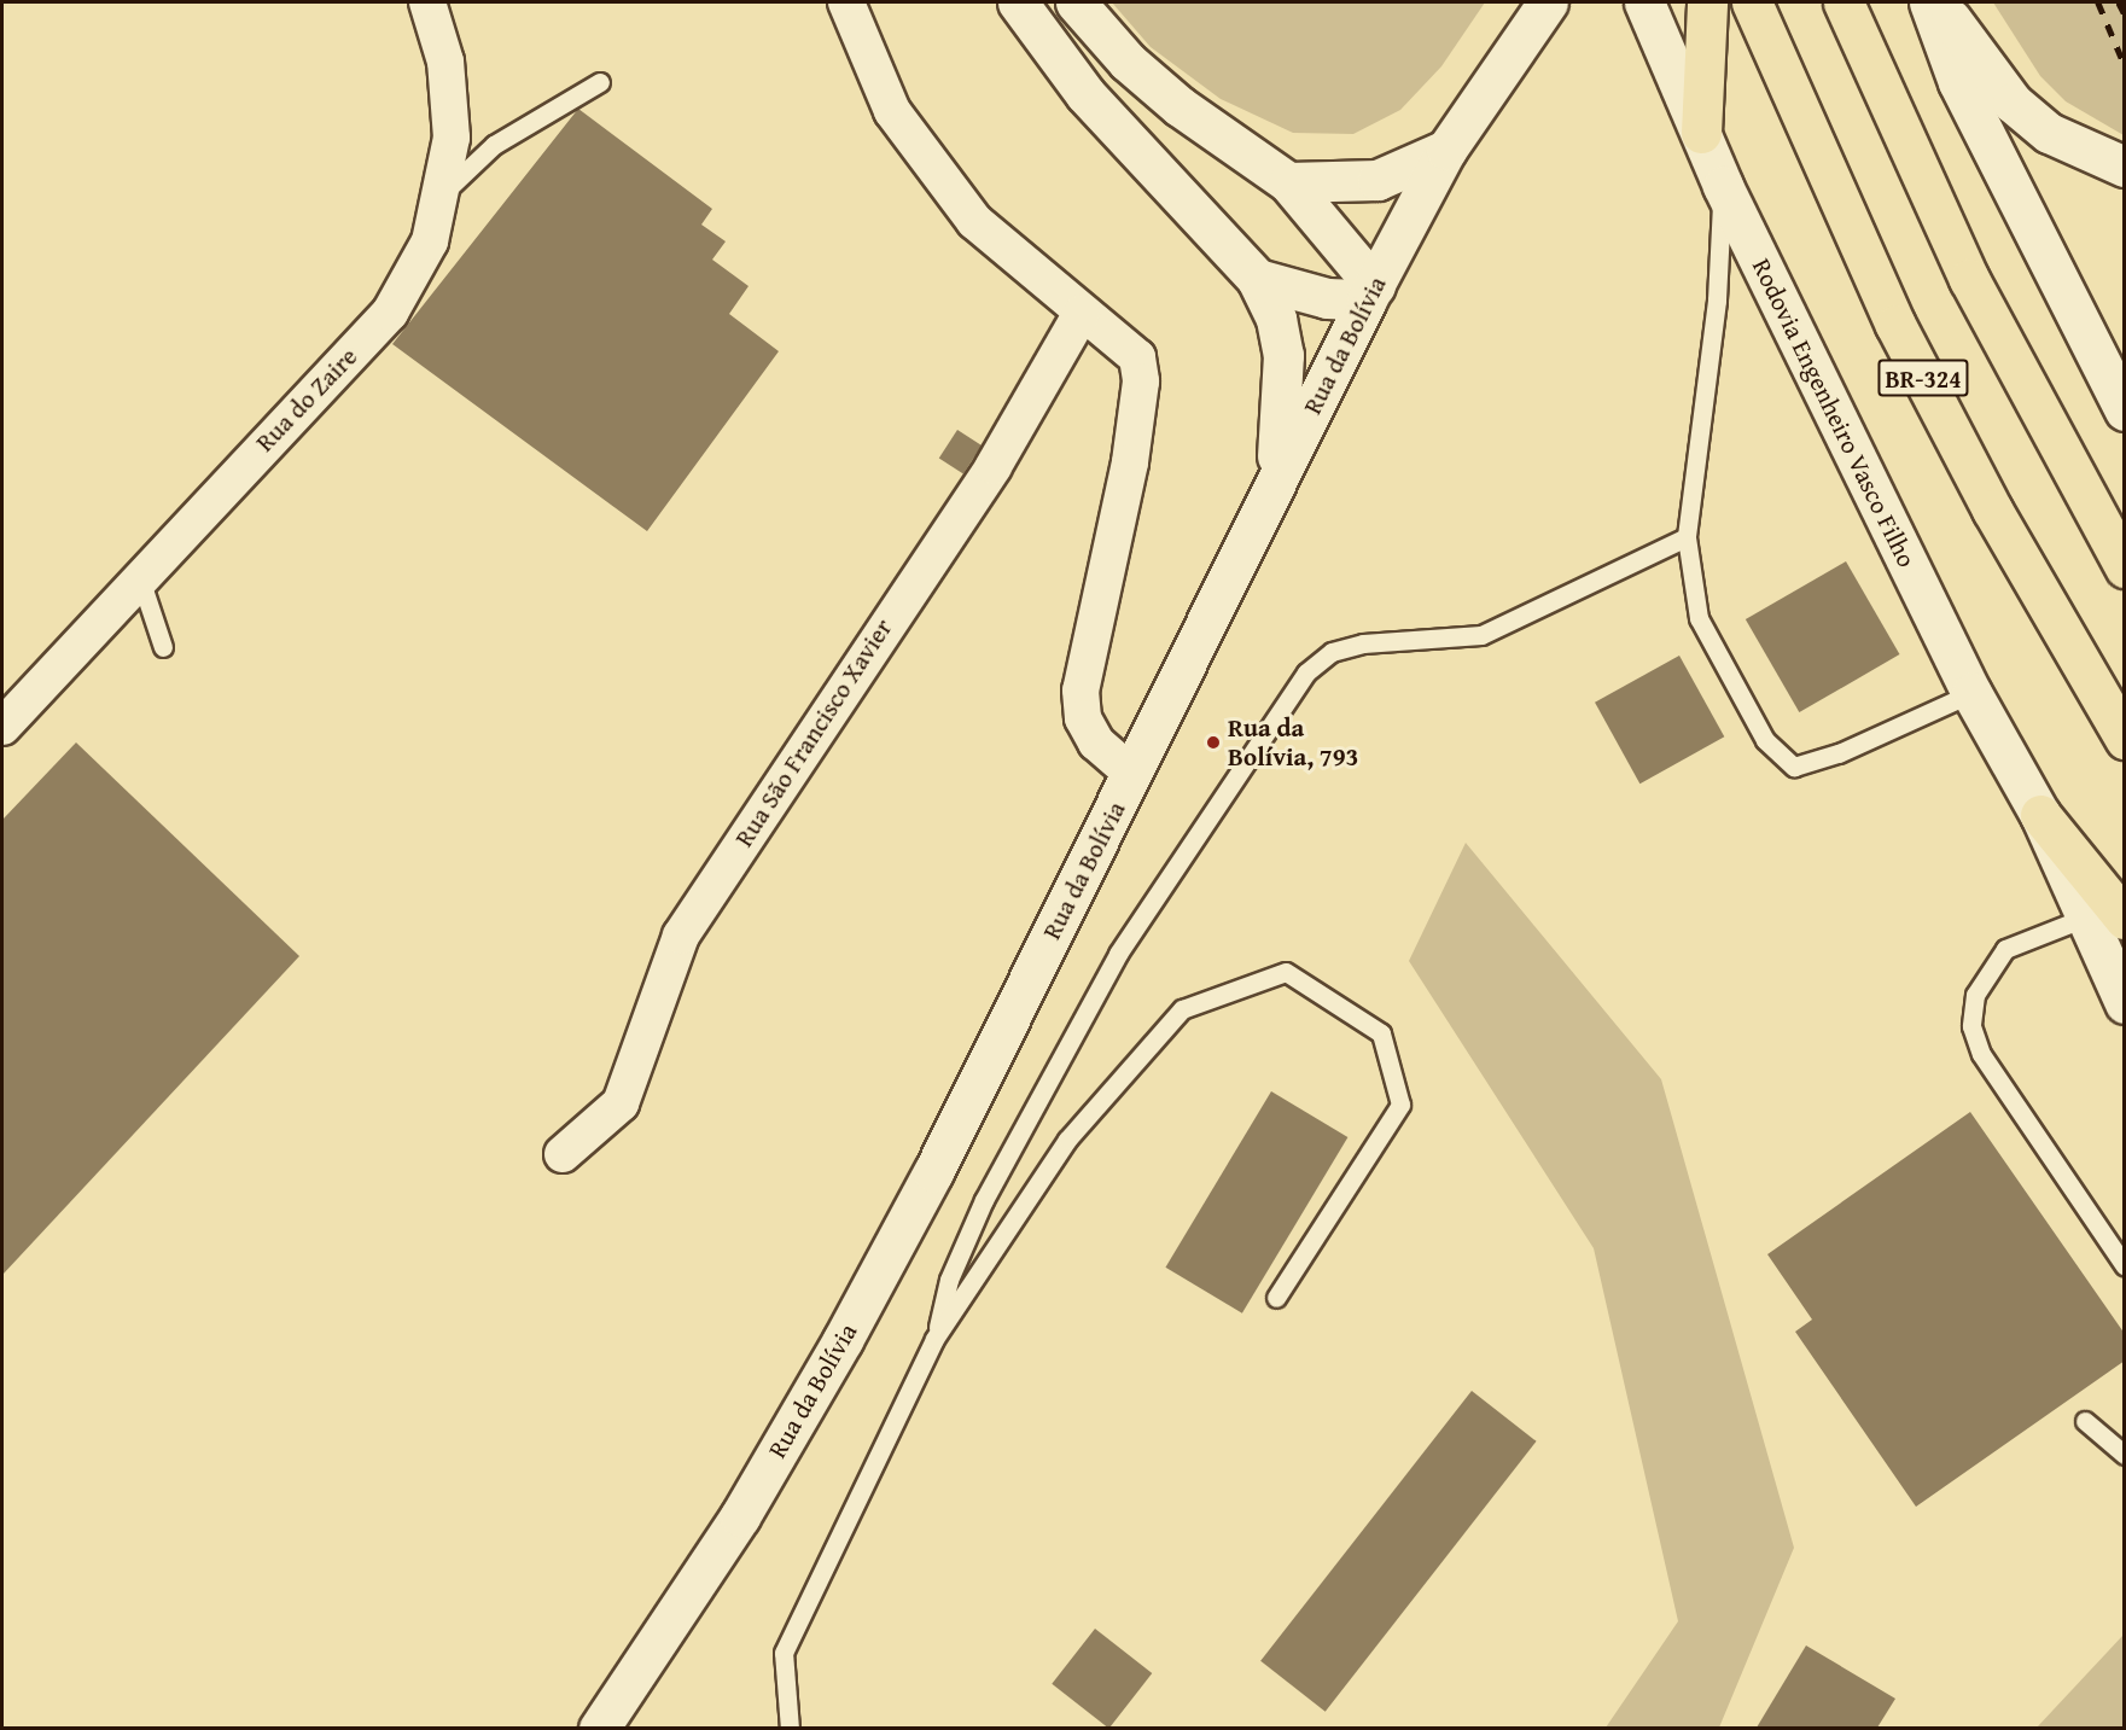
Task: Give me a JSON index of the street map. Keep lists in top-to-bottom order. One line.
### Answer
{"streets":{"highway":["BR-324"],"main road":["Rua da Bolívia","Rodovia Engenheiro Vasco Filho"],"street":["Rua do Zaire","Rua São Francisco Xavier"]},"places":["Rua da Bolívia, 793"]}
